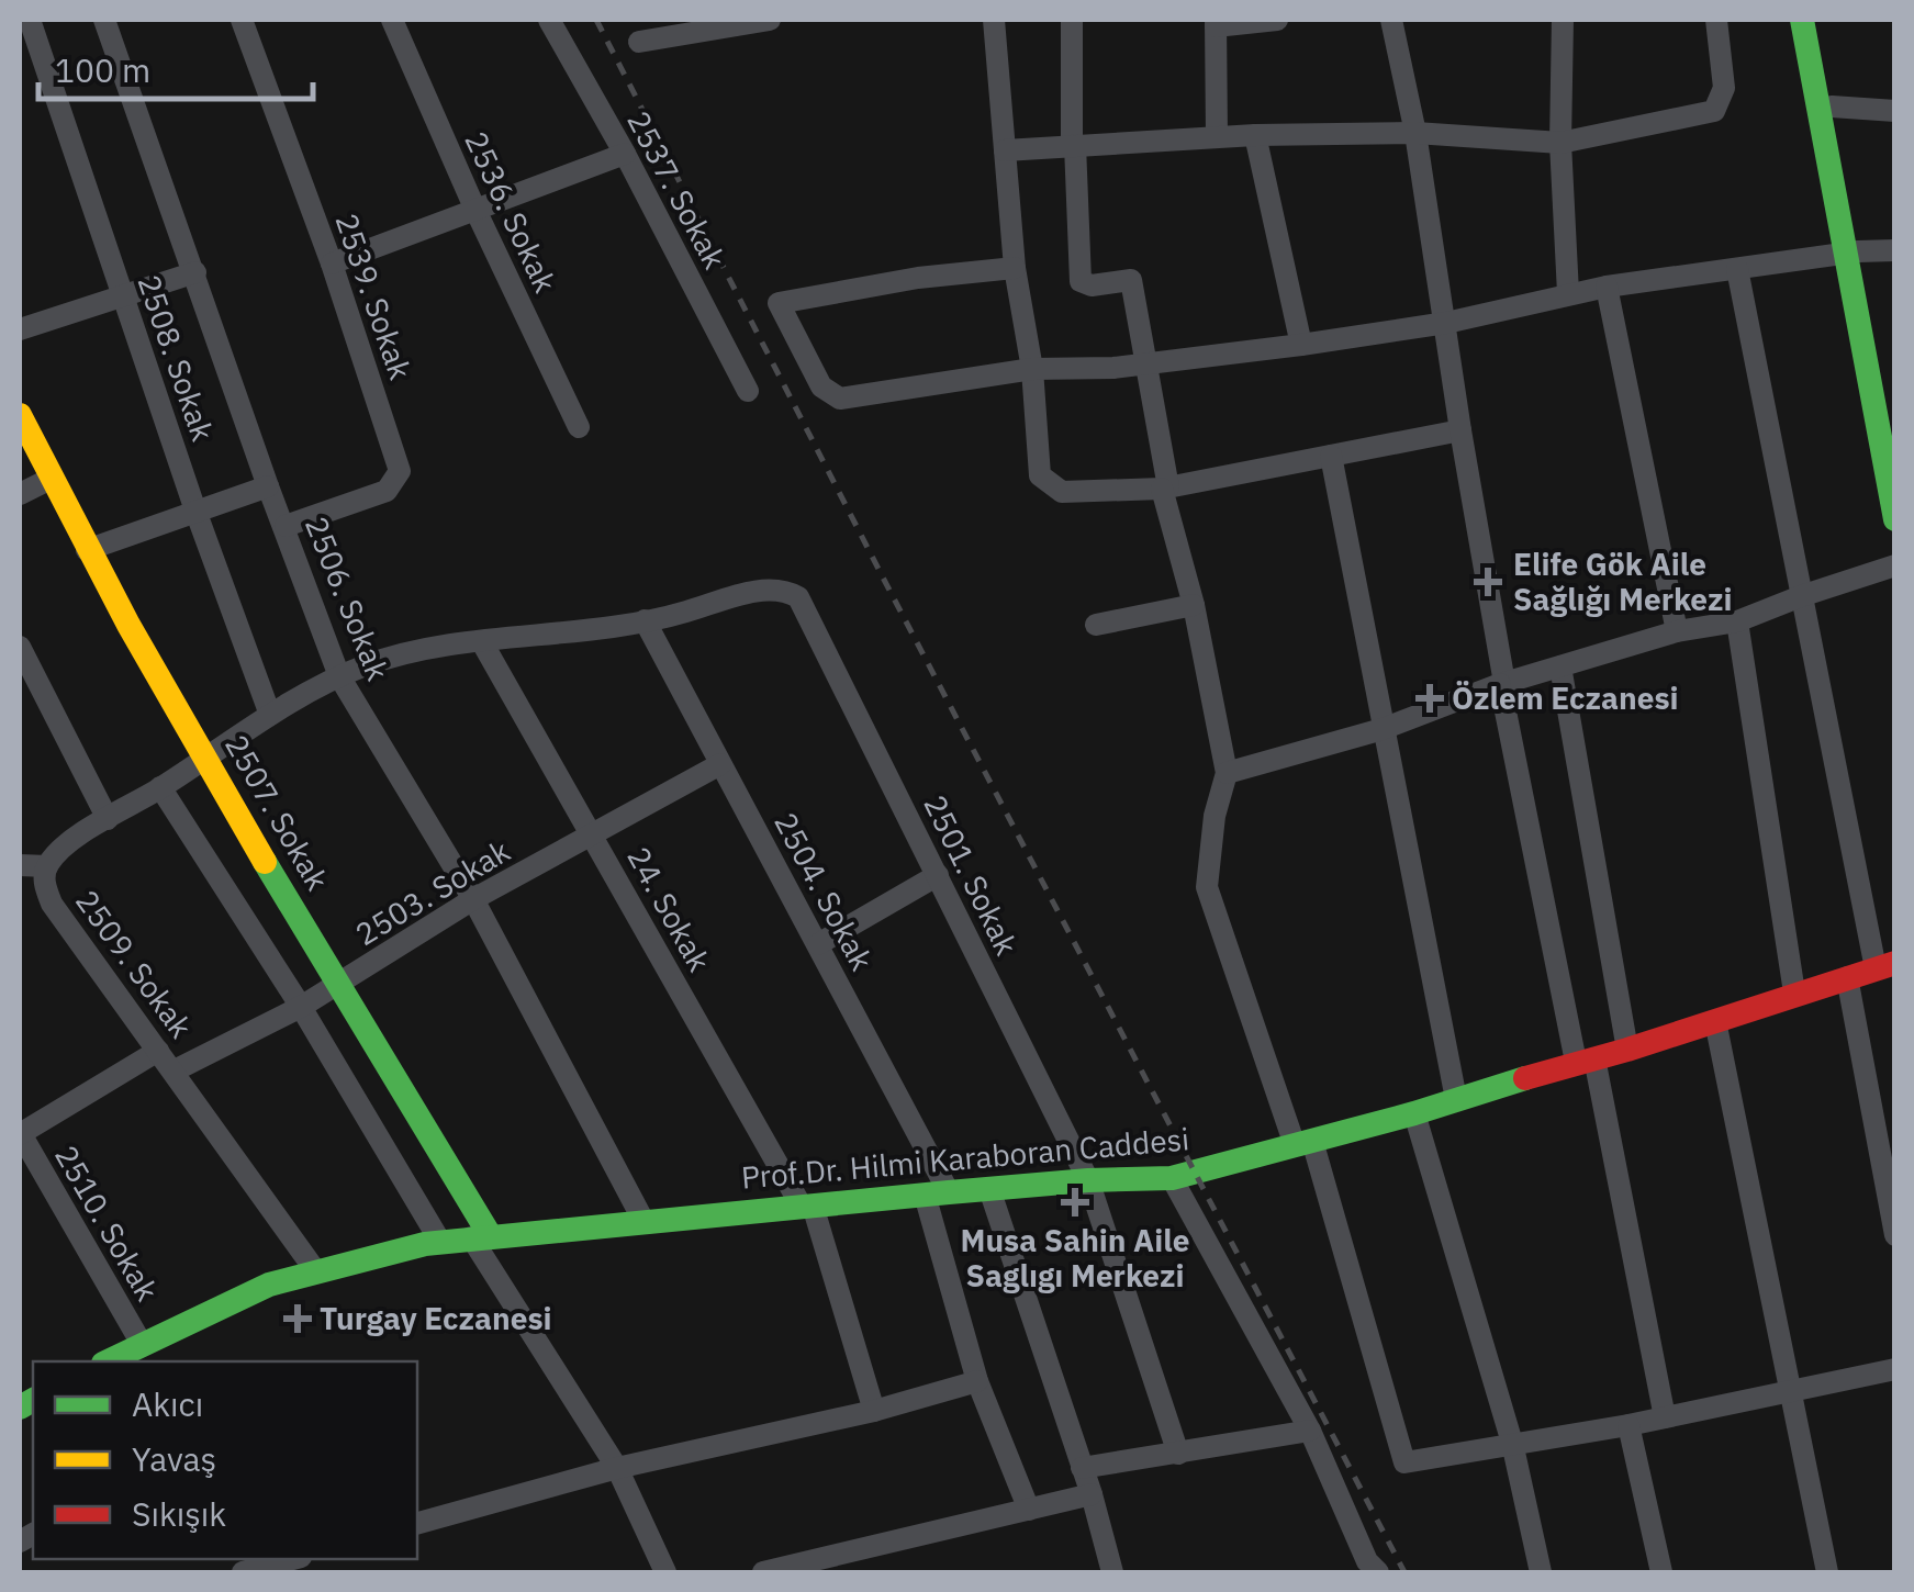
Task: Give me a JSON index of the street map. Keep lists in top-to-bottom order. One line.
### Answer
{"streets":{"street":["2537. Sokak","2536. Sokak","2539. Sokak","2508. Sokak","2506. Sokak","2507. Sokak","2501. Sokak","2504. Sokak","2503. Sokak","24. Sokak","2509. Sokak","Prof.Dr. Hilmi Karaboran Caddesi","2510. Sokak"]},"crossings":[["2539. Sokak","2506. Sokak"],["2508. Sokak","2509. Sokak"],["2506. Sokak","2503. Sokak"],["2506. Sokak","2509. Sokak"],["2506. Sokak","Prof.Dr. Hilmi Karaboran Caddesi"],["2507. Sokak","2503. Sokak"],["2507. Sokak","2509. Sokak"],["2507. Sokak","Prof.Dr. Hilmi Karaboran Caddesi"],["2501. Sokak","2504. Sokak"],["2501. Sokak","Prof.Dr. Hilmi Karaboran Caddesi"],["2504. Sokak","2503. Sokak"],["2504. Sokak","Prof.Dr. Hilmi Karaboran Caddesi"],["2503. Sokak","24. Sokak"],["2503. Sokak","2509. Sokak"],["24. Sokak","Prof.Dr. Hilmi Karaboran Caddesi"],["2509. Sokak","Prof.Dr. Hilmi Karaboran Caddesi"],["Prof.Dr. Hilmi Karaboran Caddesi","2510. Sokak"]],"places":{"health":["Elife Gök Aile Sağlığı Merkezi","Özlem Eczanesi","Musa Sahin Aile Saglıgı Merkezi","Turgay Eczanesi"]},"legend":["Akıcı","Yavaş","Sıkışık"],"scale_bar":"100 m"}
